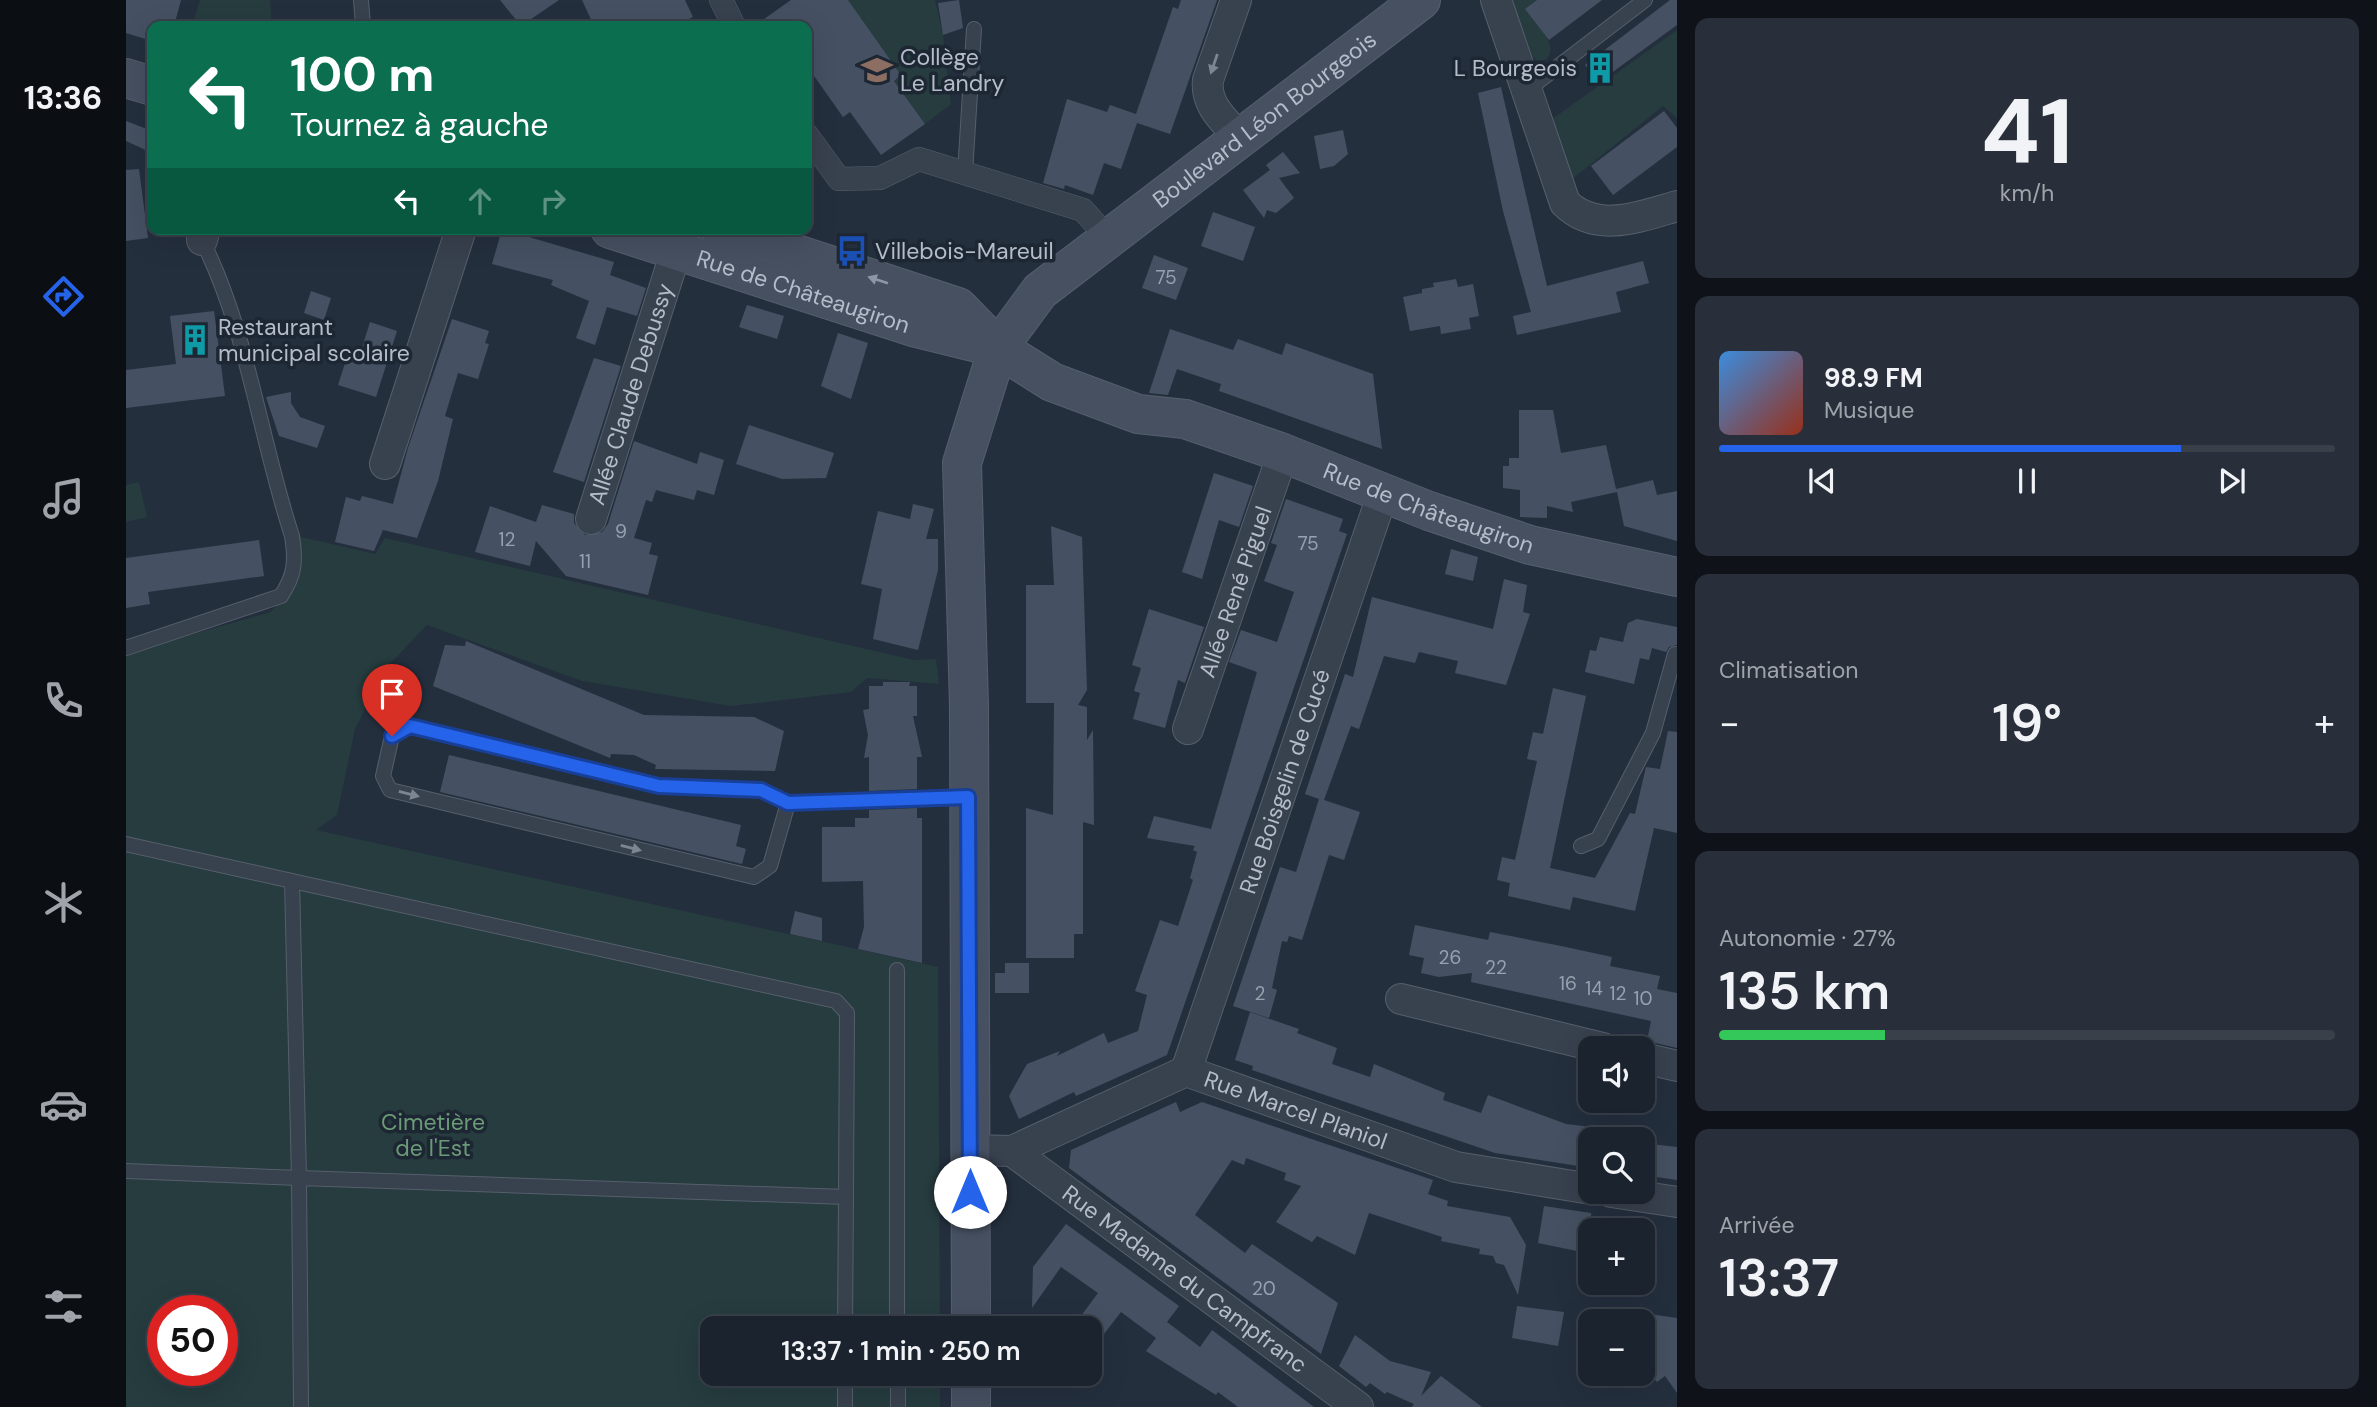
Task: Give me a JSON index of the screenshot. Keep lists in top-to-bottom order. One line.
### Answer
{"streets":{"main road":["Boulevard Léon Bourgeois","Rue de Châteaugiron"],"street":["Allée Claude Debussy","Allée René Piguel","Rue Boisgelin de Cucé","Rue Marcel Planiol","Rue Madame du Campfranc"]},"crossings":[["Boulevard Léon Bourgeois","Rue de Châteaugiron"],["Boulevard Léon Bourgeois","Rue Marcel Planiol"],["Rue de Châteaugiron","Allée Claude Debussy"],["Rue de Châteaugiron","Allée René Piguel"],["Rue de Châteaugiron","Rue Boisgelin de Cucé"],["Rue Boisgelin de Cucé","Rue Marcel Planiol"],["Rue Marcel Planiol","Rue Madame du Campfranc"]],"parks":["Cimetière de l'Est"],"places":{"building":["L Bourgeois","Restaurant municipal scolaire"],"school or university":["Collège Le Landry"],"bus stop":["Villebois-Mareuil"]},"house_numbers":["75","9","12","75","11","26","22","16","14","2","12","10","20"],"page":{"tabs":"13:36","tile":[["41","km/h"],"Climatisation",["Autonomie · 27%","135 km"],["Arrivée","13:37"]],"turn":["100 m","Tournez à gauche"],"song":["98.9 FM","Musique"],"heat":["−","19°","+"],"map_buttons":["+","−"],"limit":"50","trip":"13:37 · 1 min · 250 m"}}
